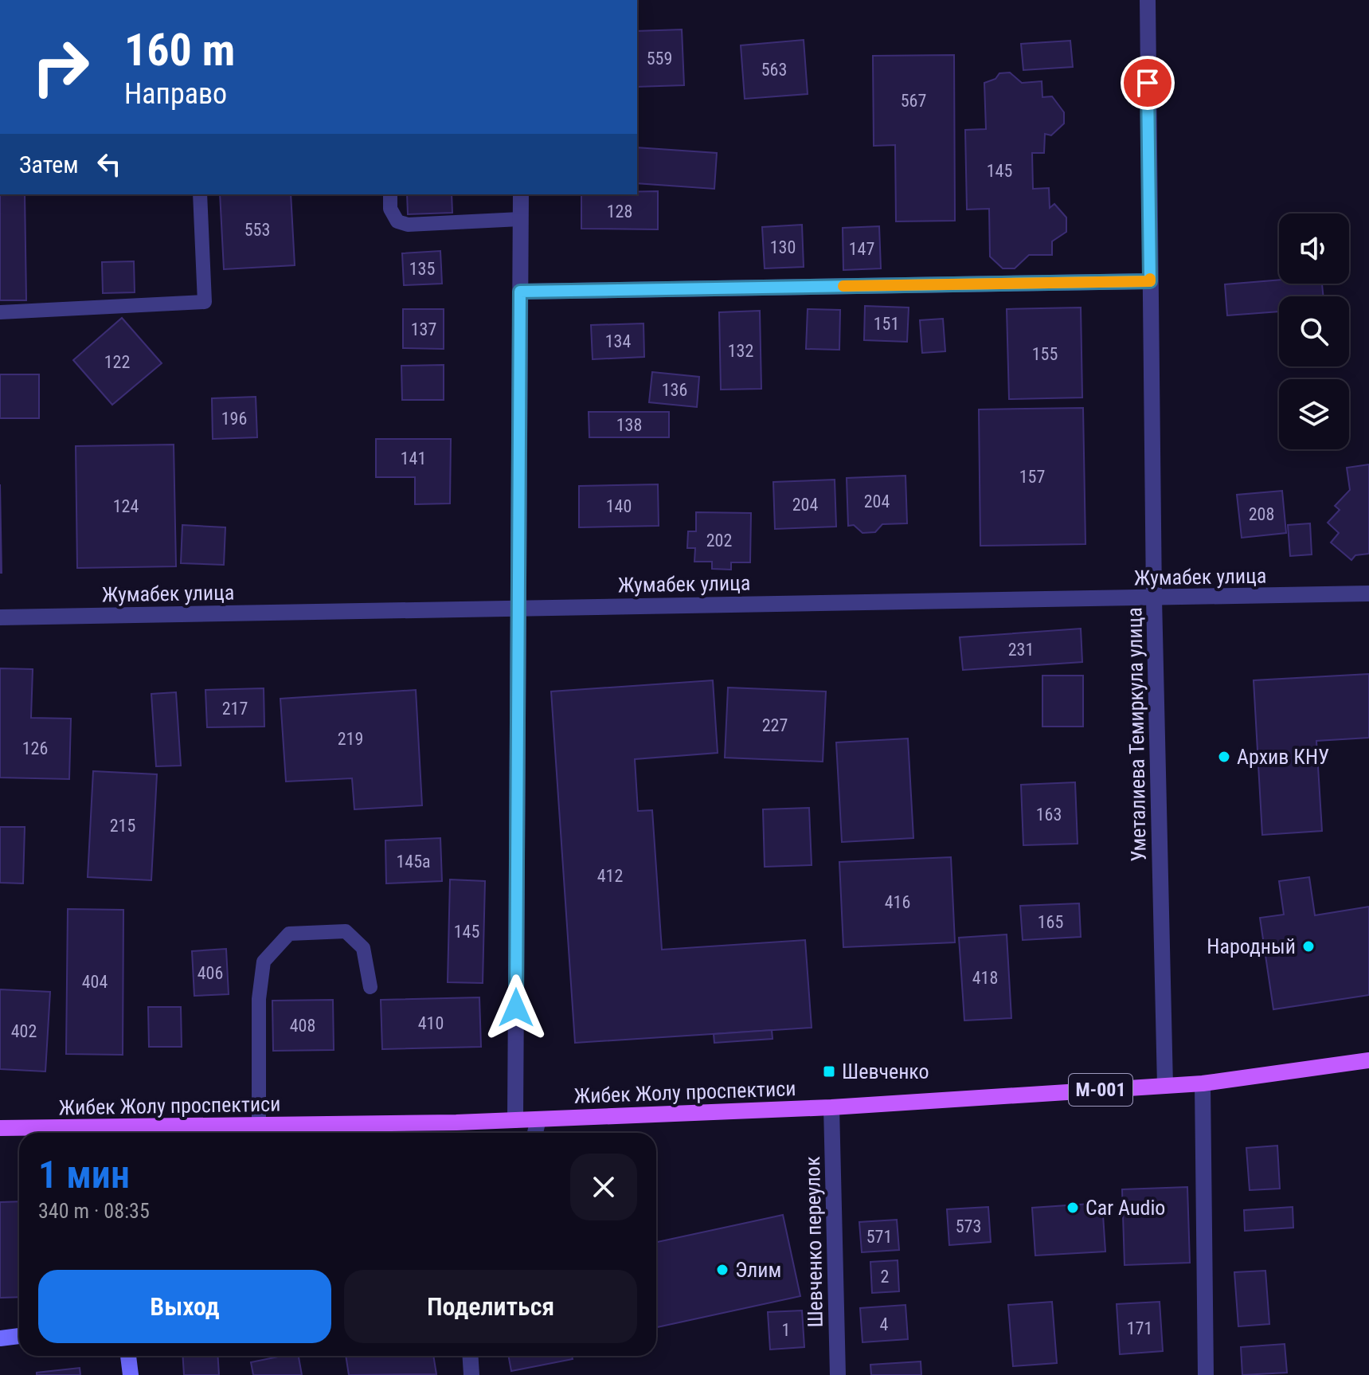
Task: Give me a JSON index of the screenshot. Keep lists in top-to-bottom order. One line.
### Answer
{"streets":{"main road":["М-001","Жибек Жолу проспектиси"],"street":["Жумабек улица","Уметалиева Темиркула улица","Шевченко переулок"]},"crossings":[["Жумабек улица","Уметалиева Темиркула улица"],["Уметалиева Темиркула улица","Жибек Жолу проспектиси"],["Жибек Жолу проспектиси","Шевченко переулок"]],"places":{"other":["Архив КНУ","Народный","Car Audio","Элим"],"transit":["Шевченко"]},"house_numbers":["559","563","567","145","128","553","130","147","135","151","137","134","132","155","122","136","196","138","141","157","204","204","124","140","208","202","231","217","227","219","126","163","215","145a","412","416","165","145","406","418","404","410","408","402","573","571","2","4","171","1"],"page":{"turn":["160 m","Направо"],"then":"Затем","heading":["1 мин","340 m · 08:35"],"buttons":["Выход","Поделиться"]}}
